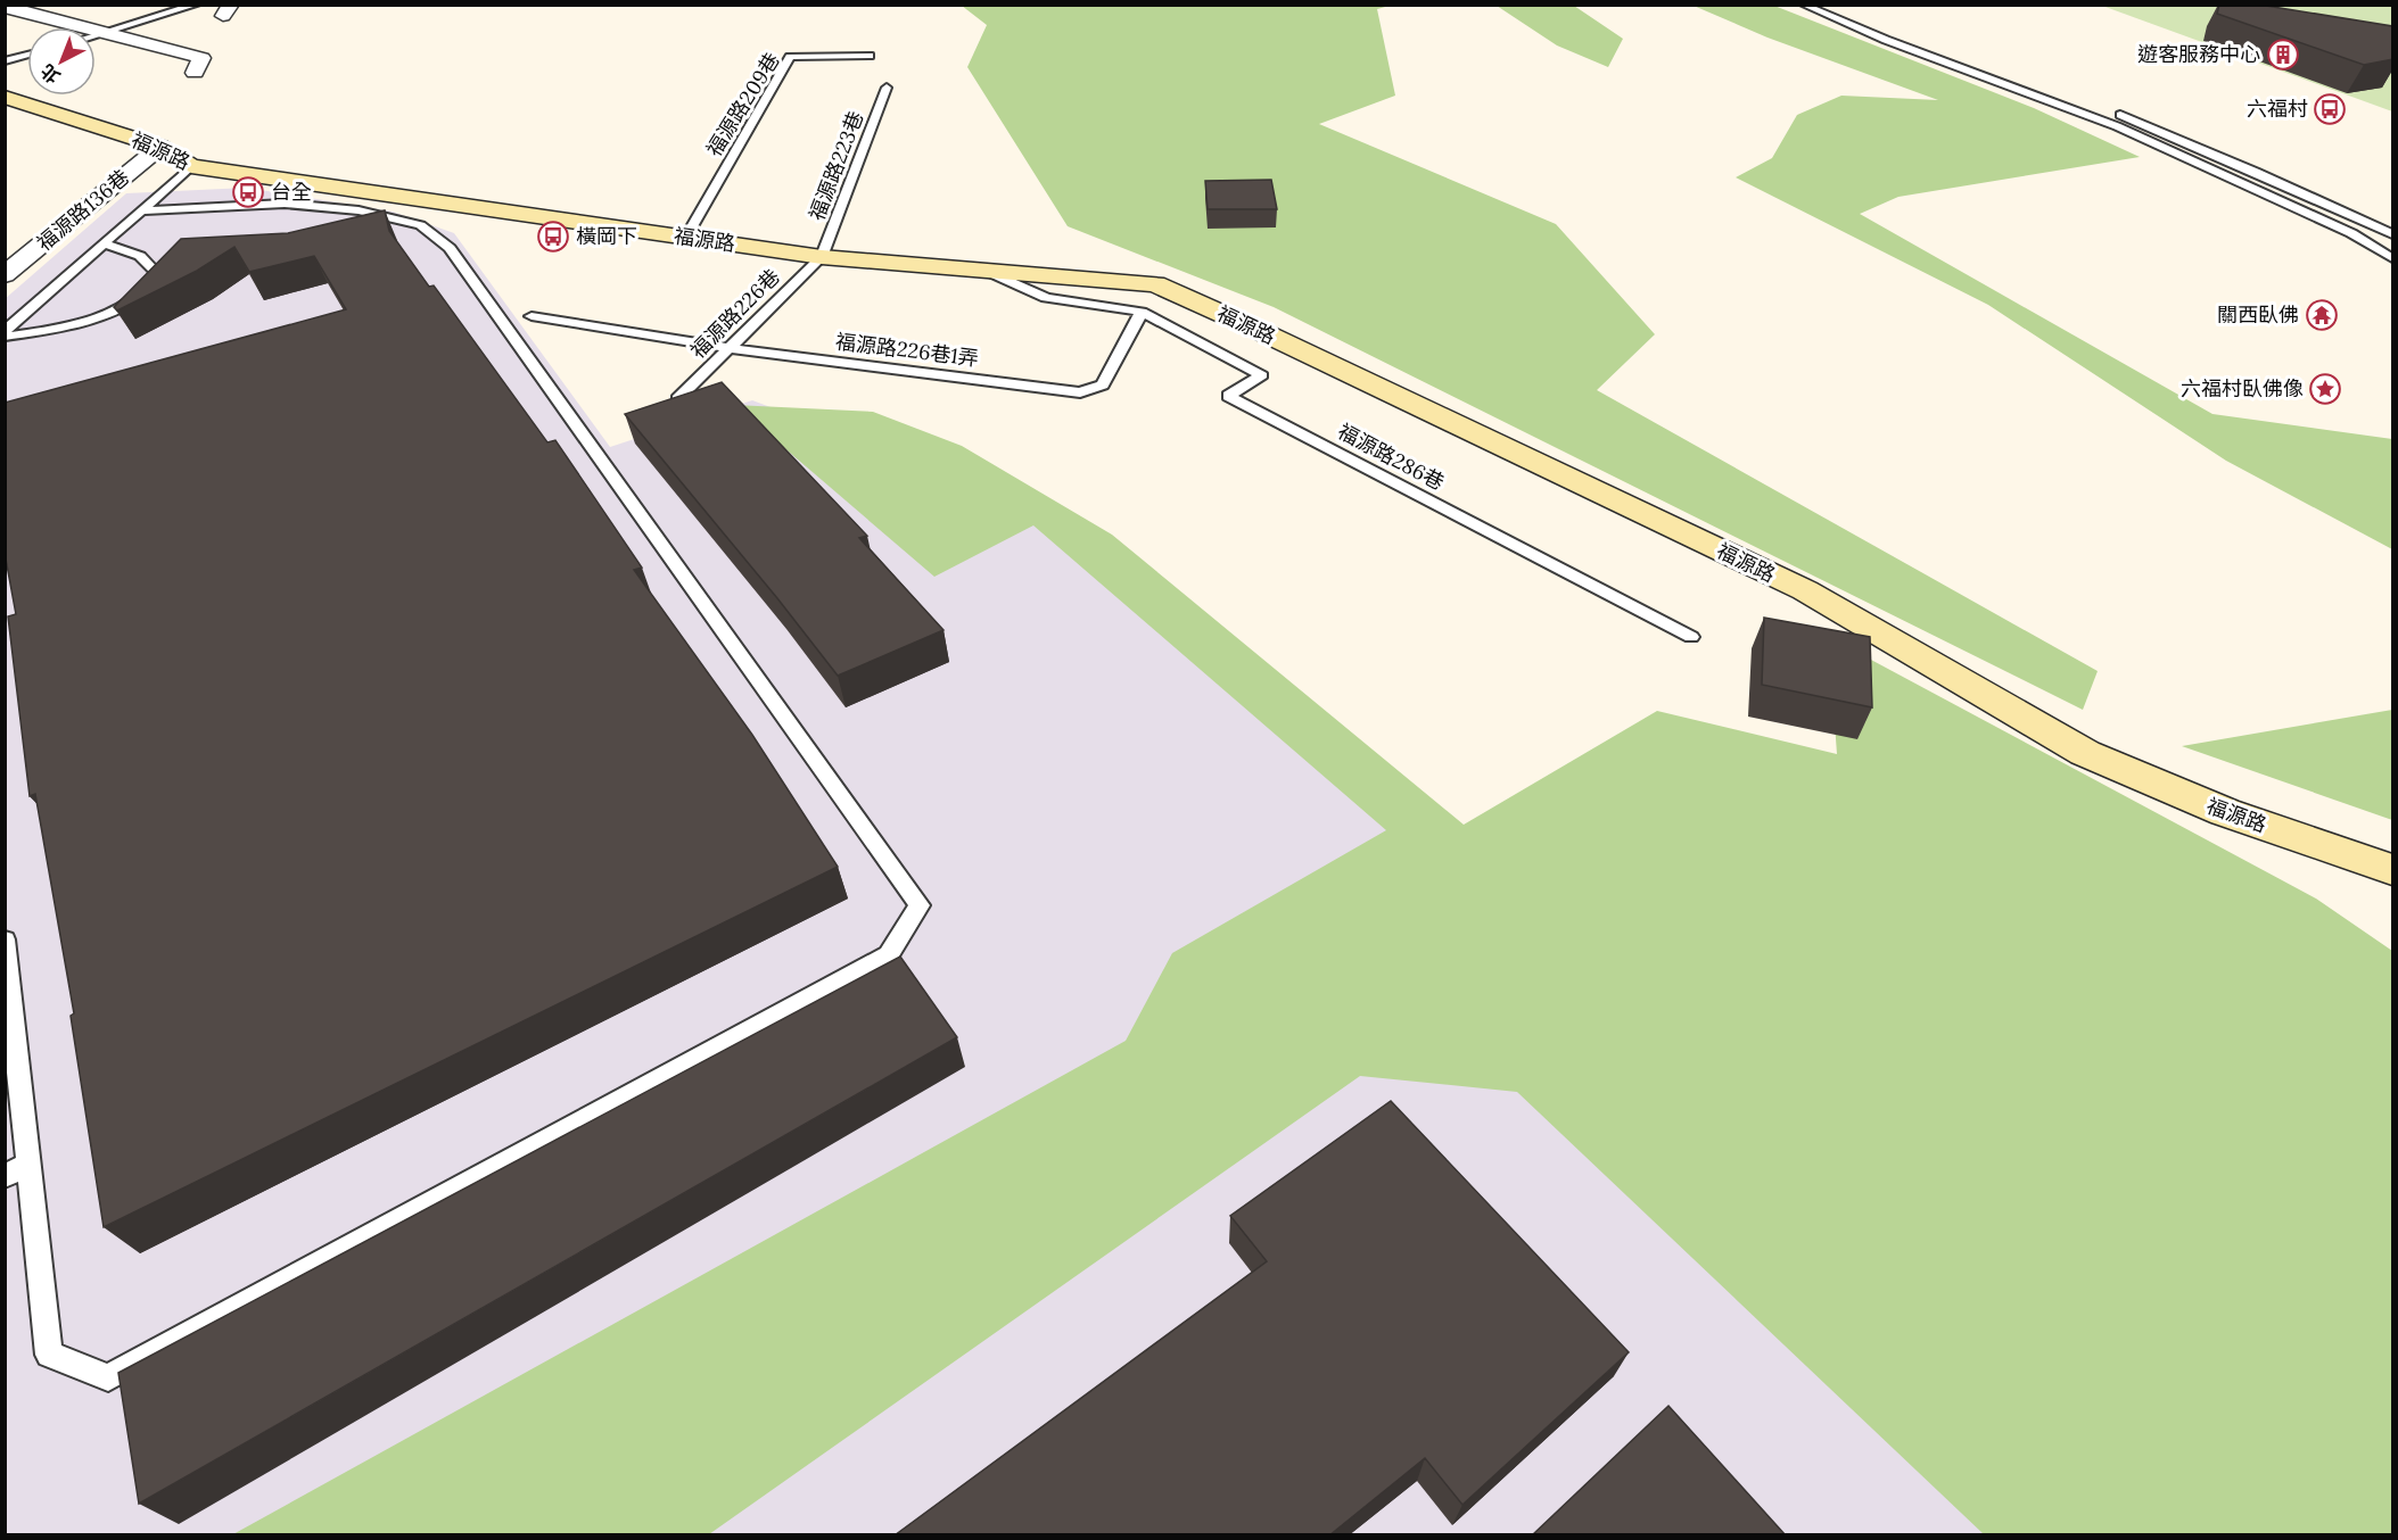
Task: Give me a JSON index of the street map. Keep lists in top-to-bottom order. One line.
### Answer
{"streets":{"street":["福源路","福源路136巷"],"lane":["福源路209巷","福源路223巷","福源路226巷","福源路226巷1弄","福源路286巷"]},"crossings":[["福源路209巷","福源路"],["福源路","福源路223巷"],["福源路","福源路136巷"],["福源路","福源路226巷"],["福源路223巷","福源路226巷"],["福源路226巷","福源路226巷1弄"],["福源路226巷1弄","福源路286巷"]],"places":{"building":["遊客服務中心"],"bus stop":["六福村","台全","橫岡下"],"temple":["關西臥佛"],"place":["六福村臥佛像"]},"north":"bottom left"}
